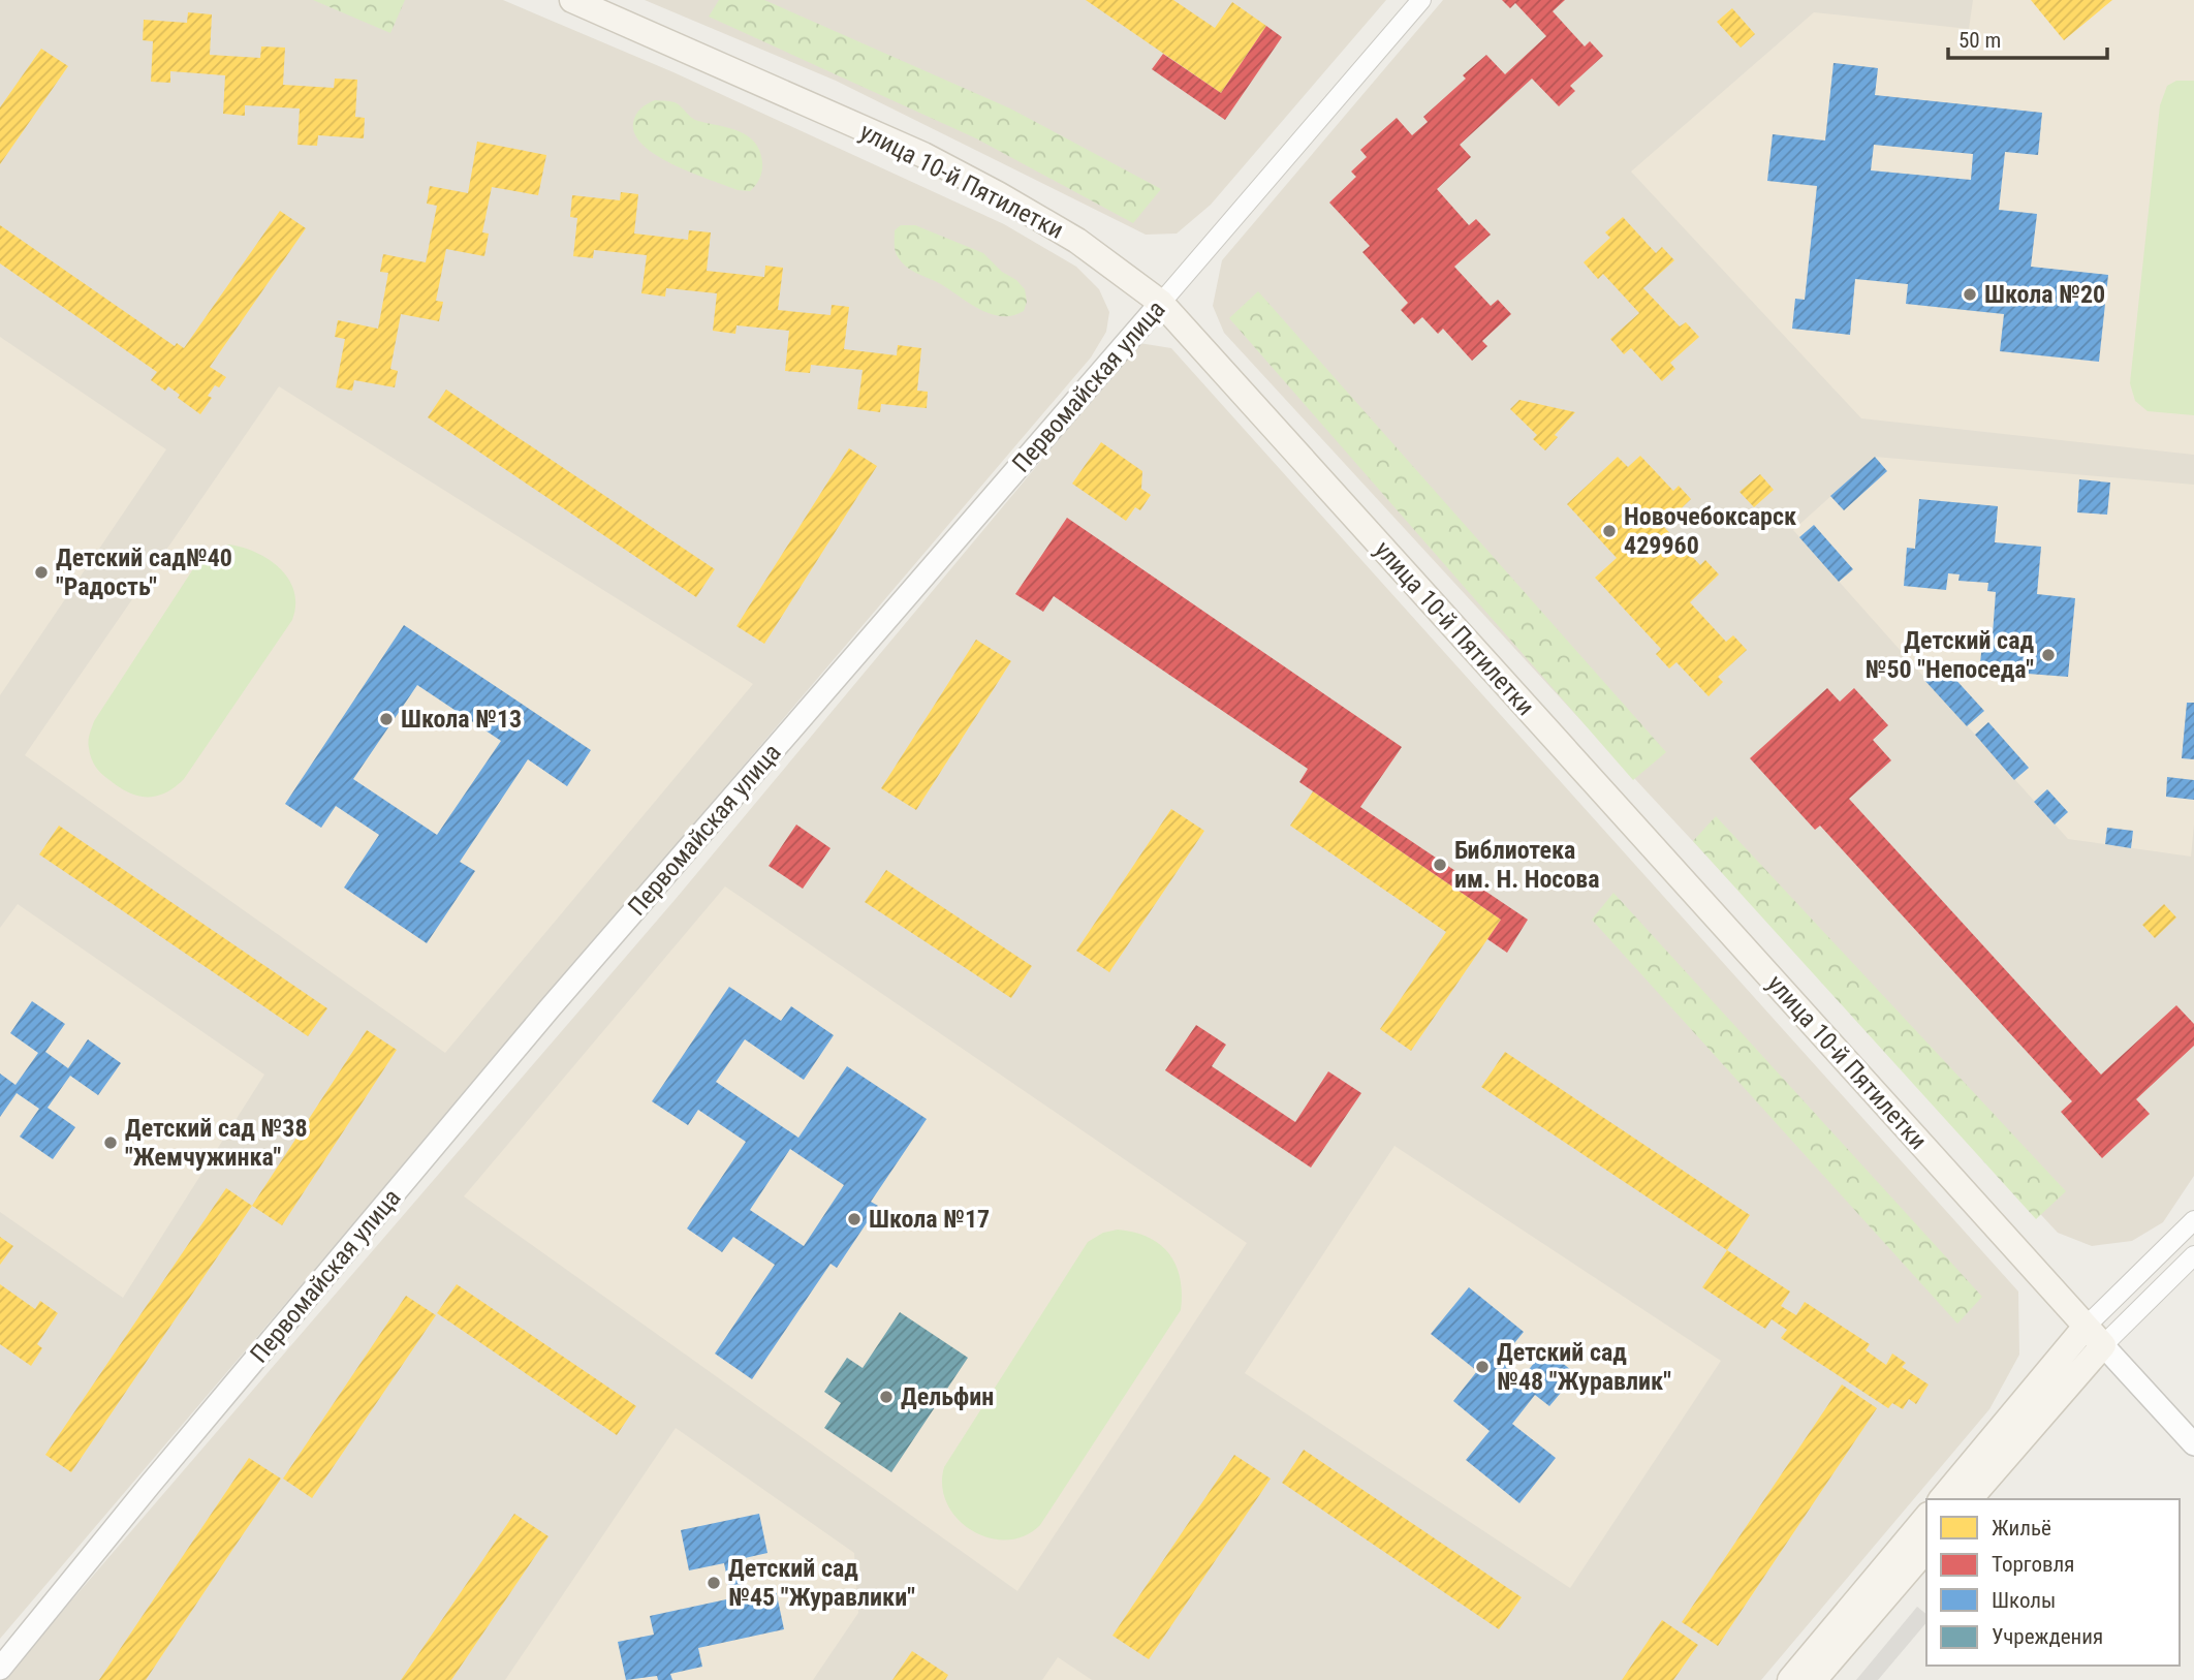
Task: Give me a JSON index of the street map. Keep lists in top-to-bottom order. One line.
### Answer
{"streets":{"main road":["улица 10-й Пятилетки"],"street":["Первомайская улица"]},"crossings":[["улица 10-й Пятилетки","Первомайская улица"]],"places":["Школа №20","Новочебоксарск 429960","Детский сад№40 \"Радость\"","Детский сад №50 \"Непоседа\"","Школа №13","Библиотека им. Н. Носова","Детский сад №38 \"Жемчужинка\"","Школа №17","Детский сад №48 \"Журавлик\"","Дельфин","Детский сад №45 \"Журавлики\""],"legend":["Жильё","Торговля","Школы","Учреждения"],"scale_bar":"50 m"}
